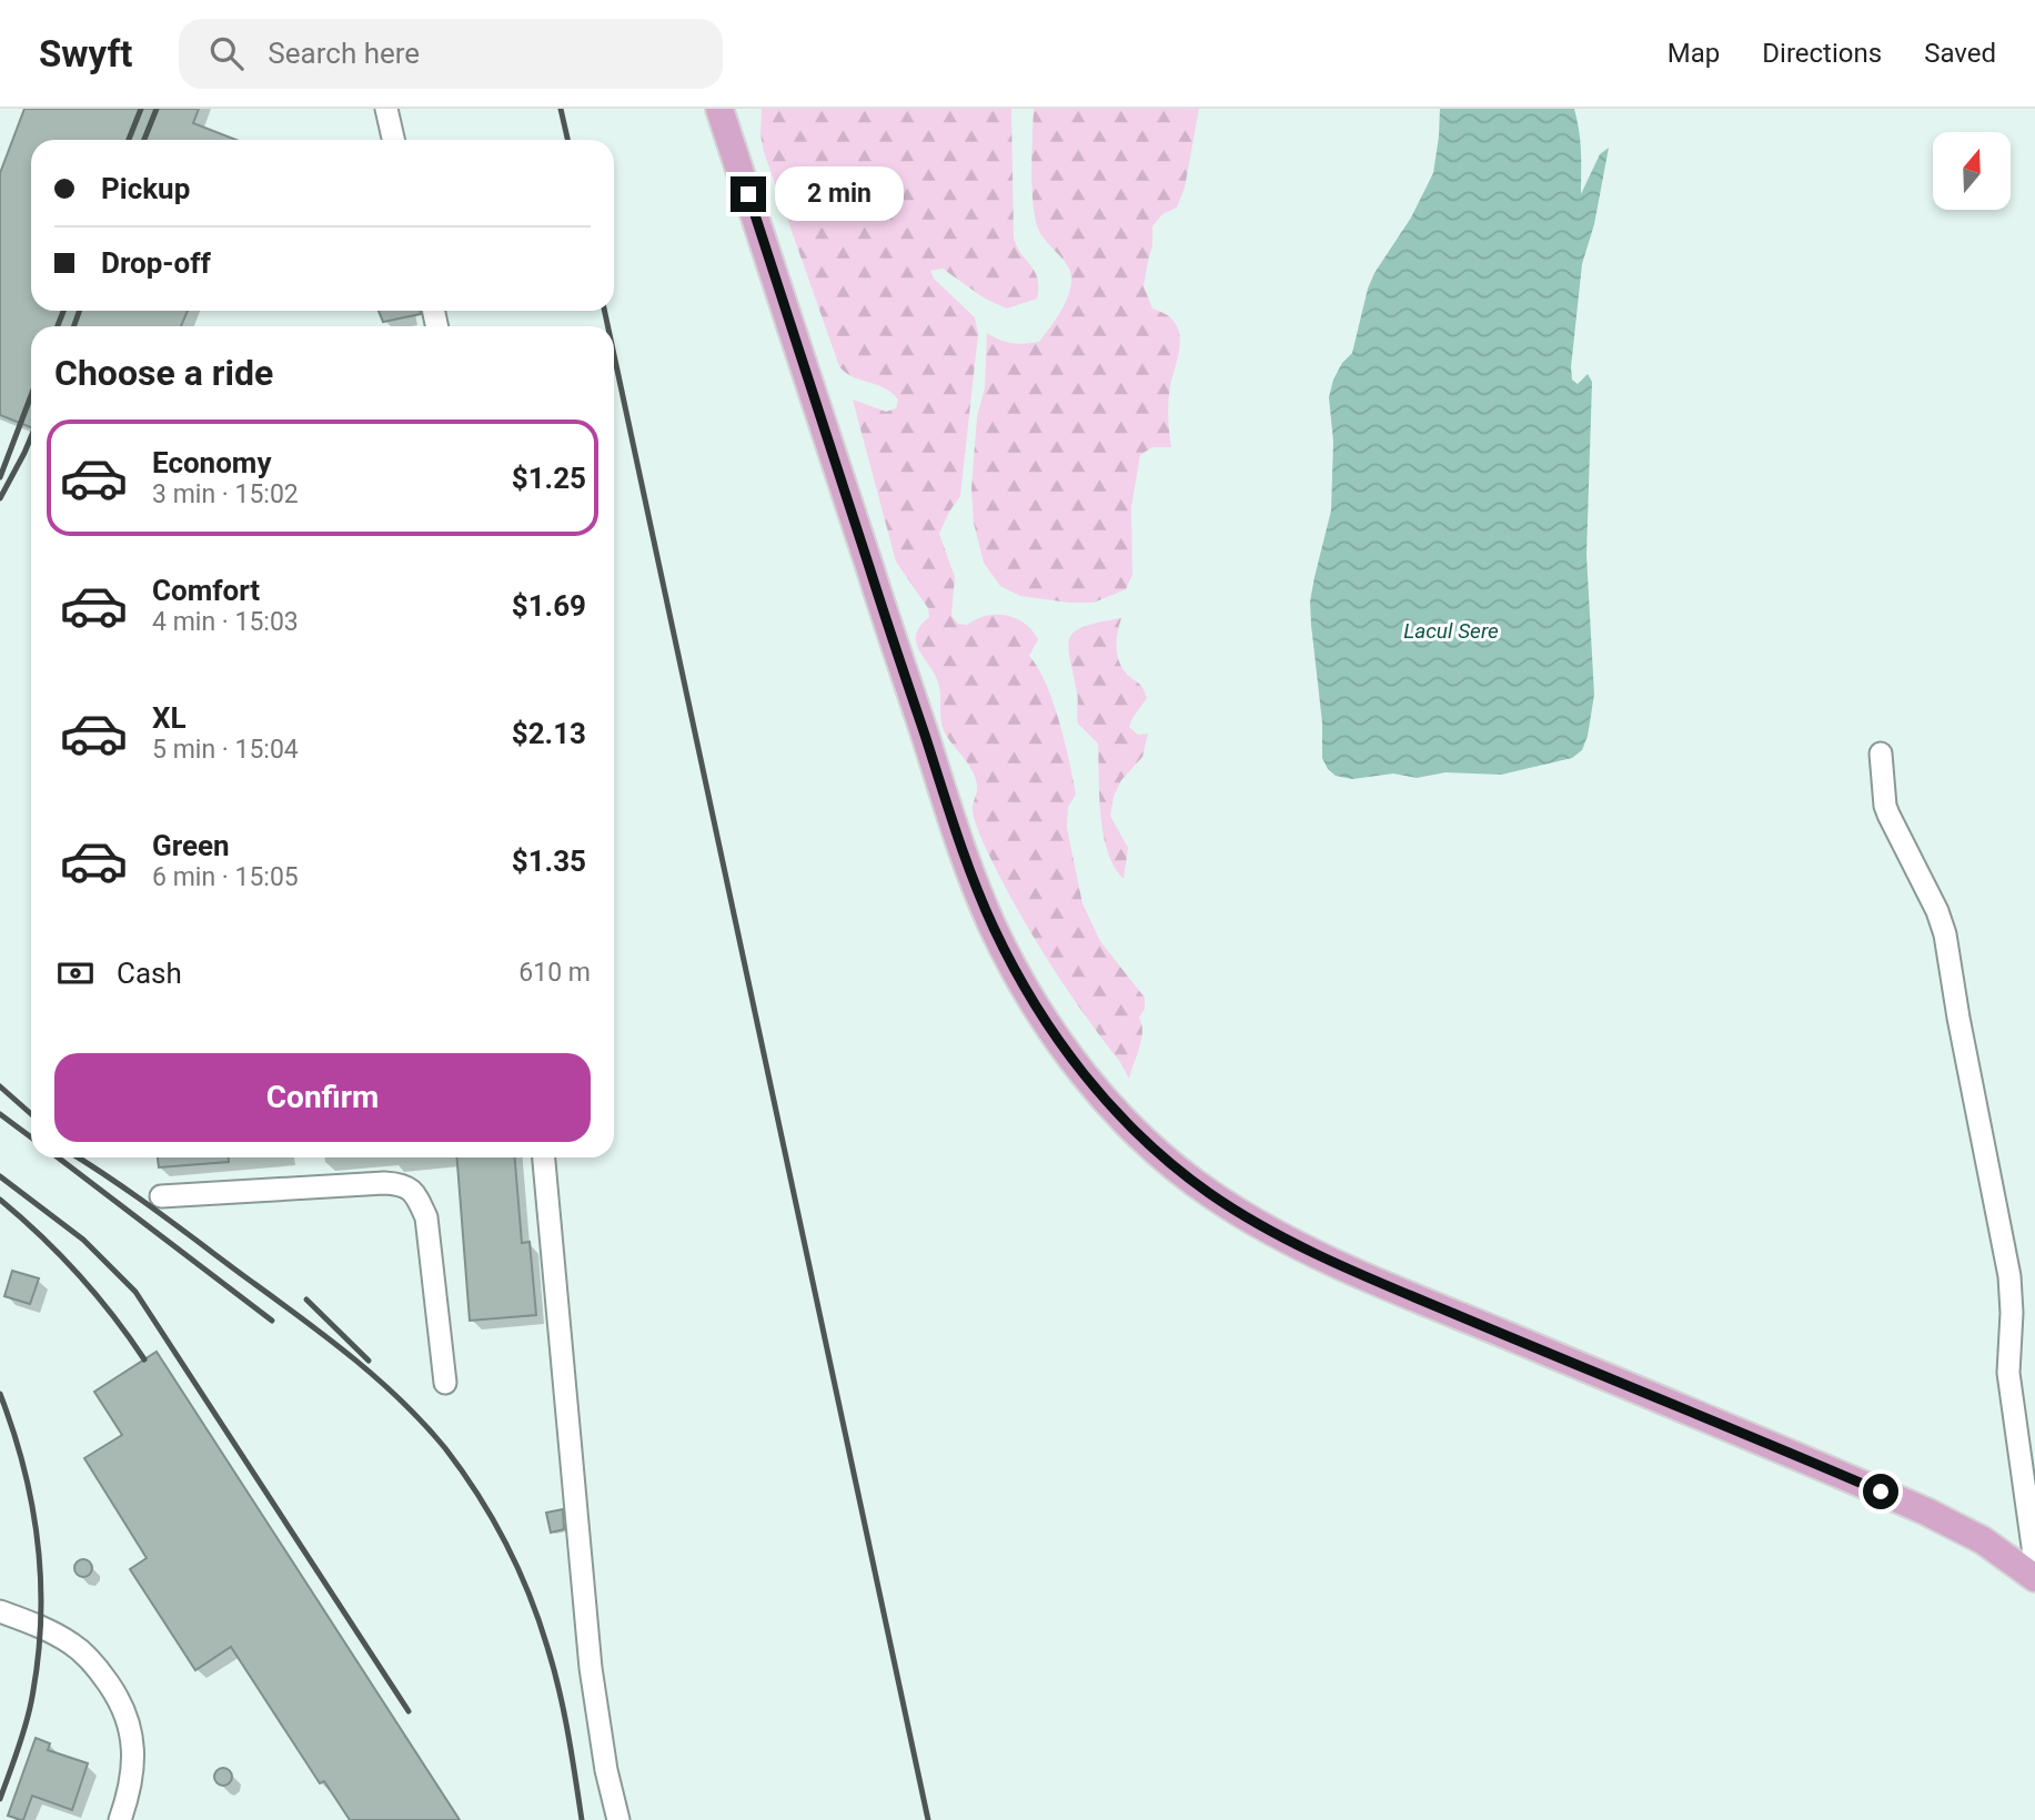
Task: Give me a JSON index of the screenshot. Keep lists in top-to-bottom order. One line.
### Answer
{"water":["Lacul Sere"],"north":"top","page":{"header":"Swyft","search":"Search here","nav":["Map","Directions","Saved"],"banner":["Pickup","Drop-off"],"bubble":"2 min","heading":"Choose a ride","list":[{"name":"Economy","note":"3 min · 15:02","value":"$1.25"},{"name":"Comfort","note":"4 min · 15:03","value":"$1.69"},{"name":"XL","note":"5 min · 15:04","value":"$2.13"},{"name":"Green","note":"6 min · 15:05","value":"$1.35"}],"pay":["Cash","610 m"],"buttons":"Confirm"}}
